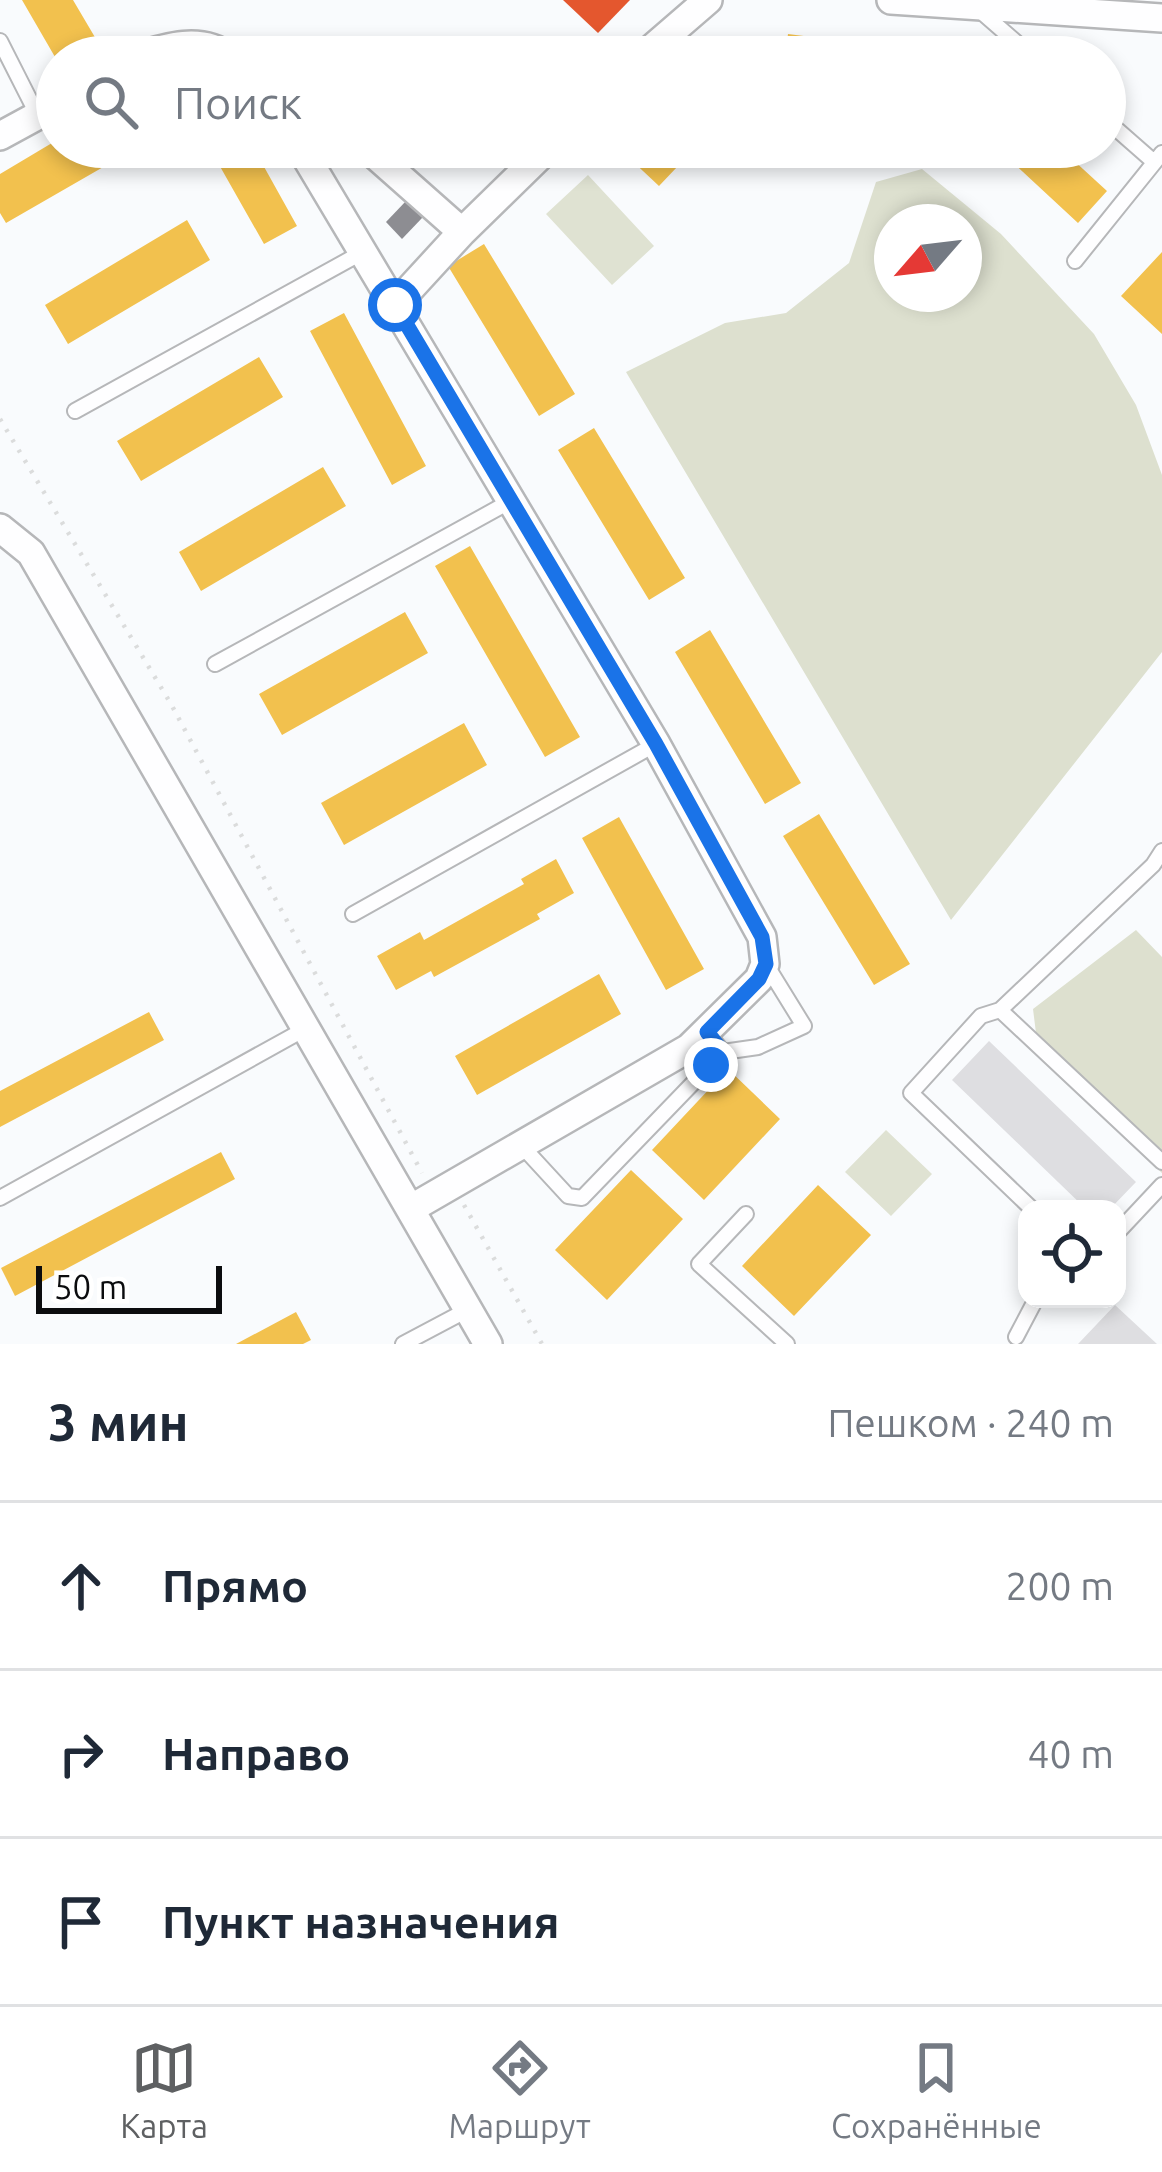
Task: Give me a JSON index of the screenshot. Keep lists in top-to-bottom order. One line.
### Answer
{"scale_bar":"50 m","north":"bottom left","page":{"search":"Поиск","scale":"50 m","heading":["3 мин","Пешком · 240 m"],"list":[["Прямо","200 m"],["Направо","40 m"],"Пункт назначения"],"nav":["Карта","Маршрут","Сохранённые"]}}
